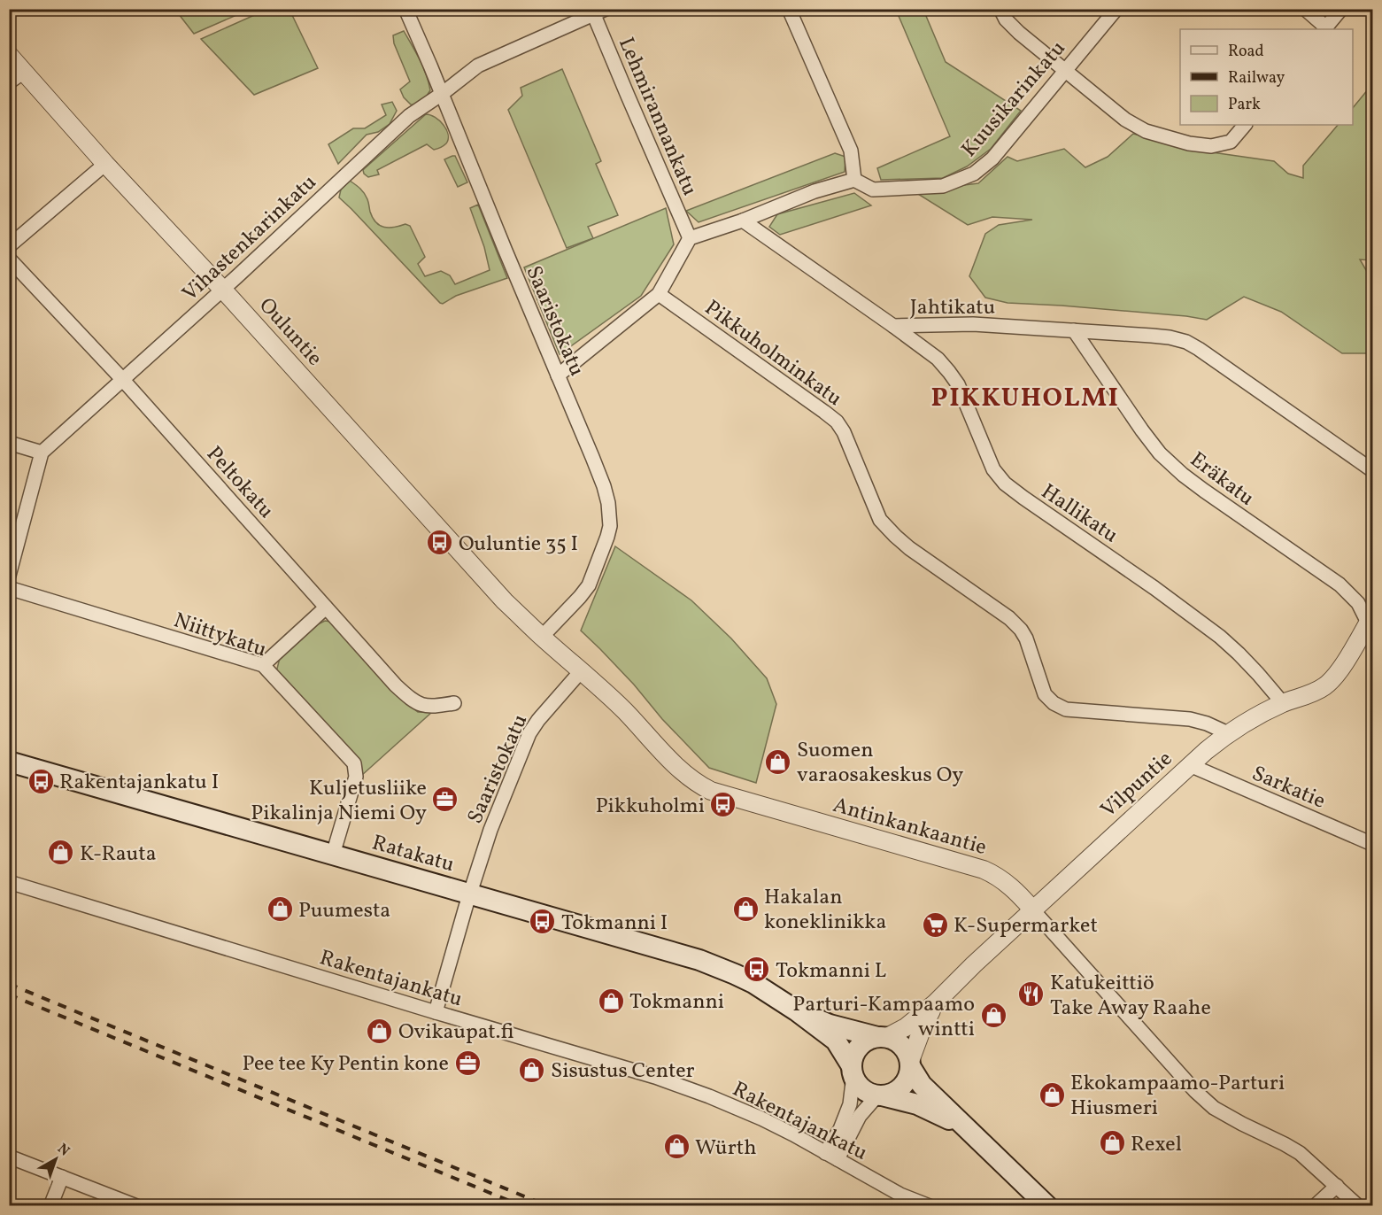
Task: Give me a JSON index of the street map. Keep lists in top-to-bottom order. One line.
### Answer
{"streets":{"main road":["Ratakatu"],"street":["Kuusikarinkatu","Lehmirannankatu","Vihastenkarinkatu","Jahtikatu","Saaristokatu","Ouluntie","Pikkuholminkatu","Eräkatu","Peltokatu","Hallikatu","Niittykatu","Vilpuntie","Sarkatie","Antinkankaantie","Rakentajankatu"]},"crossings":[["Lehmirannankatu","Vihastenkarinkatu"],["Vihastenkarinkatu","Saaristokatu"],["Vihastenkarinkatu","Ouluntie"],["Vihastenkarinkatu","Peltokatu"],["Jahtikatu","Eräkatu"],["Jahtikatu","Hallikatu"],["Saaristokatu","Ouluntie"],["Saaristokatu","Antinkankaantie"],["Saaristokatu","Ratakatu"],["Saaristokatu","Rakentajankatu"],["Ouluntie","Antinkankaantie"],["Pikkuholminkatu","Vilpuntie"],["Eräkatu","Vilpuntie"],["Hallikatu","Vilpuntie"],["Niittykatu","Ratakatu"],["Vilpuntie","Sarkatie"],["Vilpuntie","Antinkankaantie"],["Vilpuntie","Ratakatu"]],"districts":["PIKKUHOLMI"],"places":{"bus stop":["Ouluntie 35 I","Rakentajankatu I","Pikkuholmi","Tokmanni I","Tokmanni L"],"shop":["Suomen varaosakeskus Oy","K-Rauta","Hakalan koneklinikka","Puumesta","Tokmanni","Parturi-Kampaamo wintti","Ovikaupat.fi","Sisustus Center","Ekokampaamo-Parturi Hiusmeri","Rexel","Würth"],"office":["Kuljetusliike Pikalinja Niemi Oy","Pee tee Ky Pentin kone"],"supermarket":["K-Supermarket"],"restaurant":["Katukeittiö Take Away Raahe"]},"legend":["Road","Railway","Park"],"north":"top right"}
